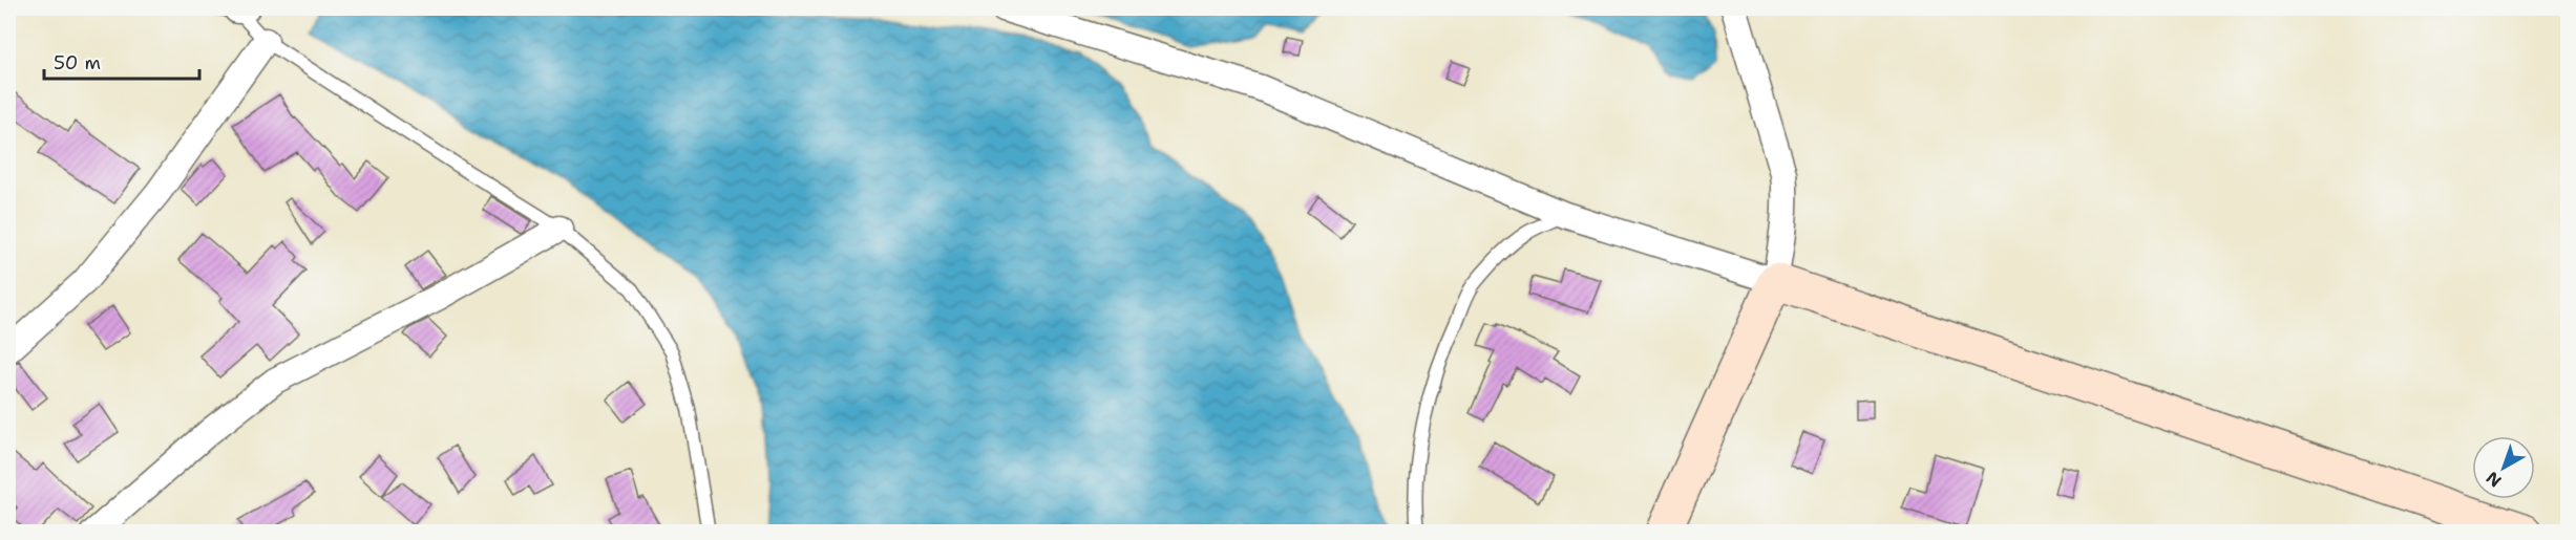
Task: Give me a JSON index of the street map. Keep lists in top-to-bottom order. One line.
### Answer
{"scale_bar":"50 m","north":"bottom left"}
